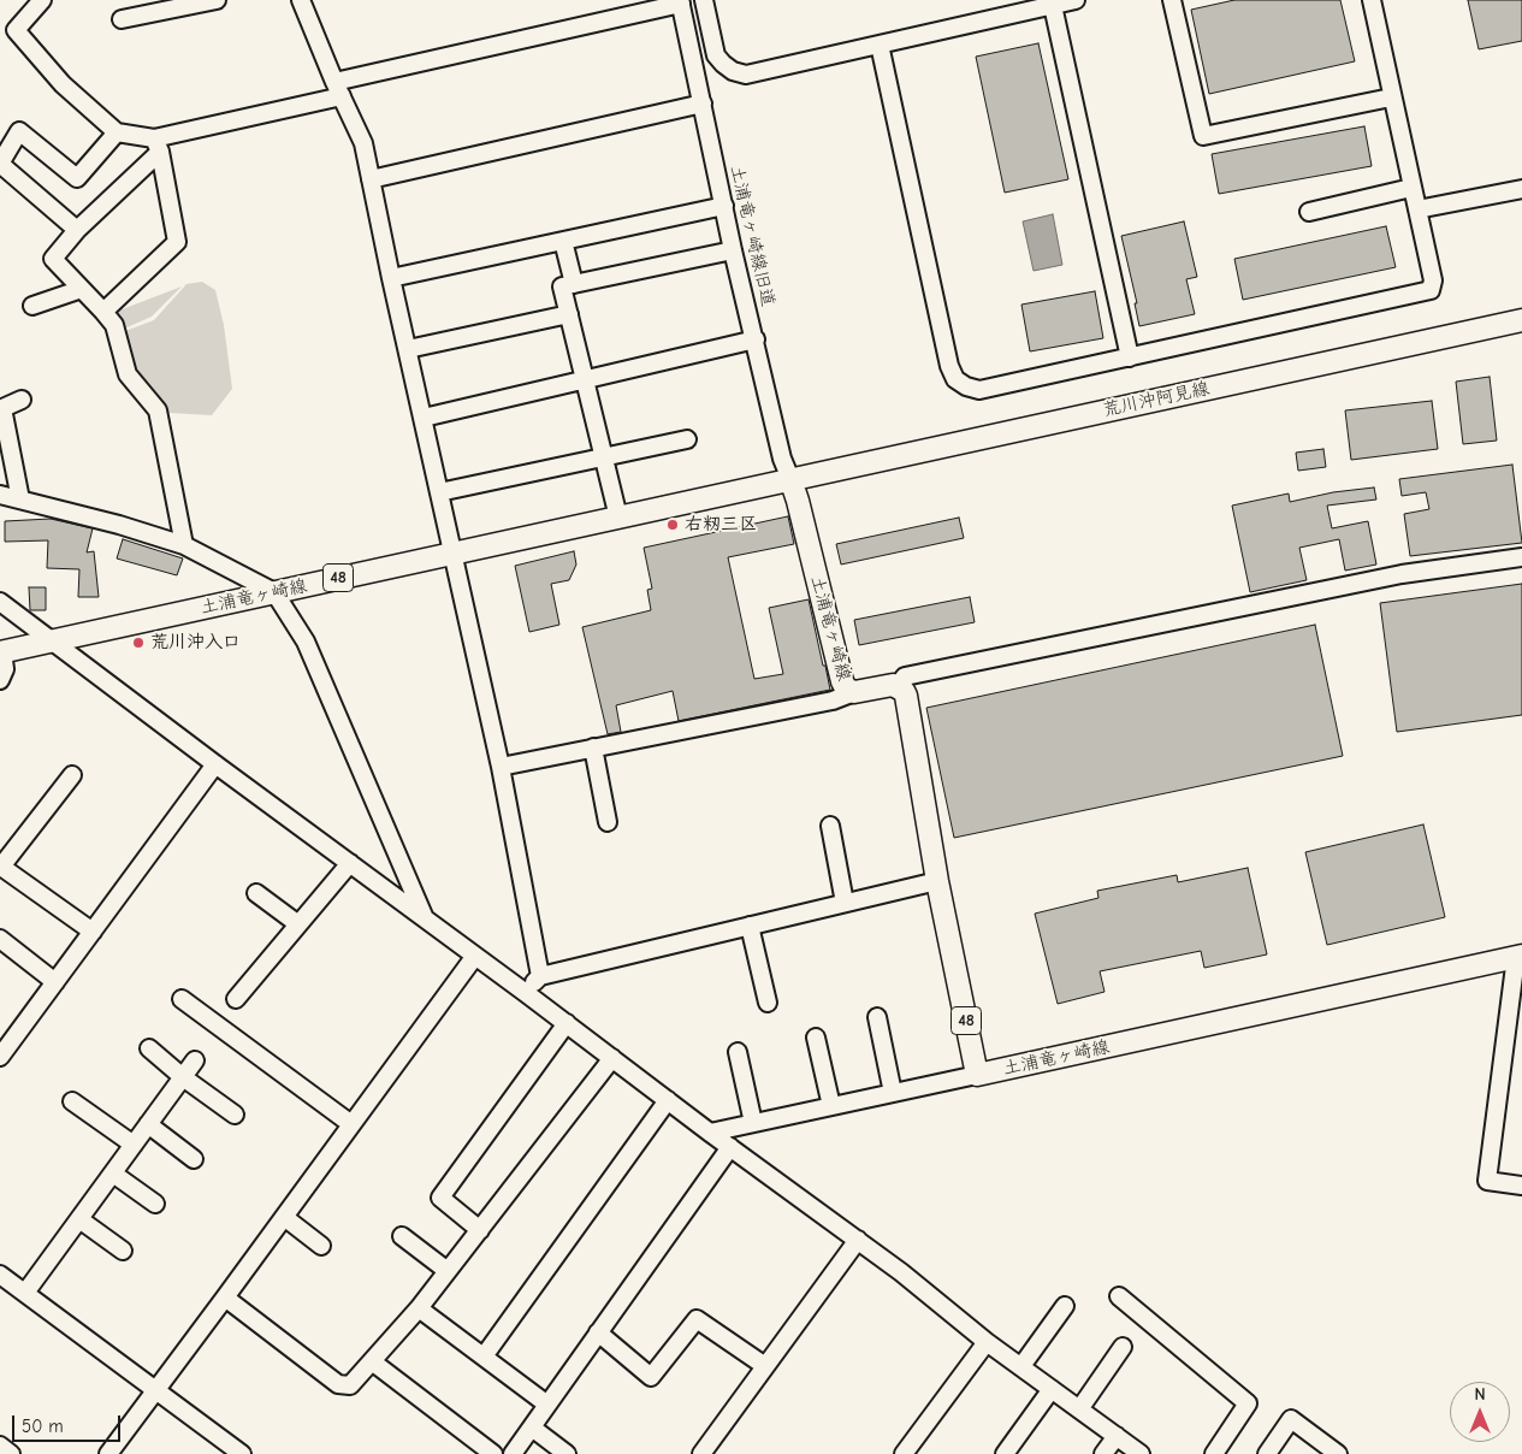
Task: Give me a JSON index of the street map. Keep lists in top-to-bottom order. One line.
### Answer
{"streets":{"main road":["荒川沖阿見線","48","土浦竜ヶ崎線"],"street":["土浦竜ヶ崎線旧道"]},"crossings":[["土浦竜ヶ崎線旧道","荒川沖阿見線"],["土浦竜ヶ崎線旧道","土浦竜ヶ崎線"],["荒川沖阿見線","土浦竜ヶ崎線"],["48","土浦竜ヶ崎線"]],"places":["右籾三区","荒川沖入口"],"scale_bar":"50 m","north":"top"}
